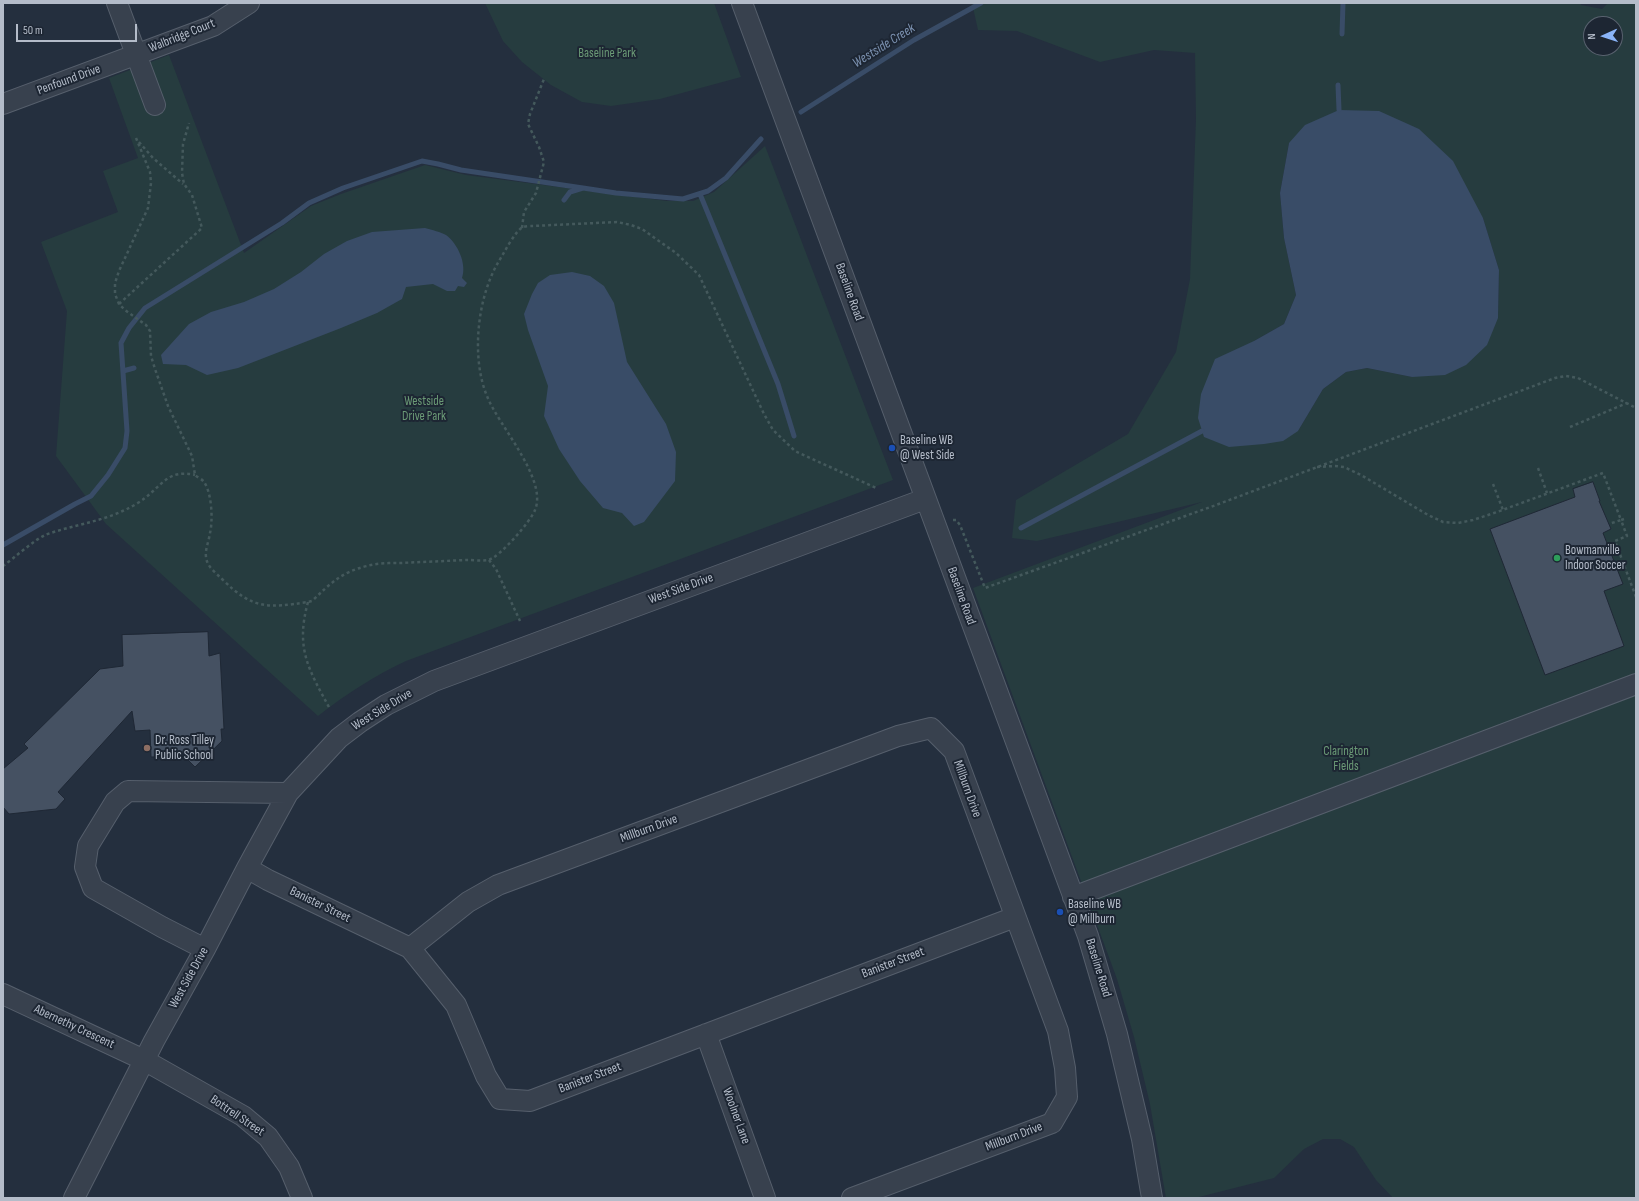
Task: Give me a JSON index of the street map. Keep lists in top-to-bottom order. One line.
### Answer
{"streets":{"street":["Walbridge Court","Penfound Drive","Baseline Road","West Side Drive","Millburn Drive","Banister Street","Abernethy Crescent","Bottrell Street","Woolner Lane"]},"crossings":[["Walbridge Court","Penfound Drive"],["Baseline Road","West Side Drive"],["West Side Drive","Banister Street"],["West Side Drive","Abernethy Crescent"],["West Side Drive","Bottrell Street"],["Millburn Drive","Banister Street"],["Banister Street","Woolner Lane"],["Abernethy Crescent","Bottrell Street"]],"water":["Westside Creek"],"parks":["Baseline Park","Westside Drive Park","Clarington Fields"],"places":["Baseline WB @ West Side","Bowmanville Indoor Soccer","Dr. Ross Tilley Public School","Baseline WB @ Millburn"],"scale_bar":"50 m","north":"left"}
